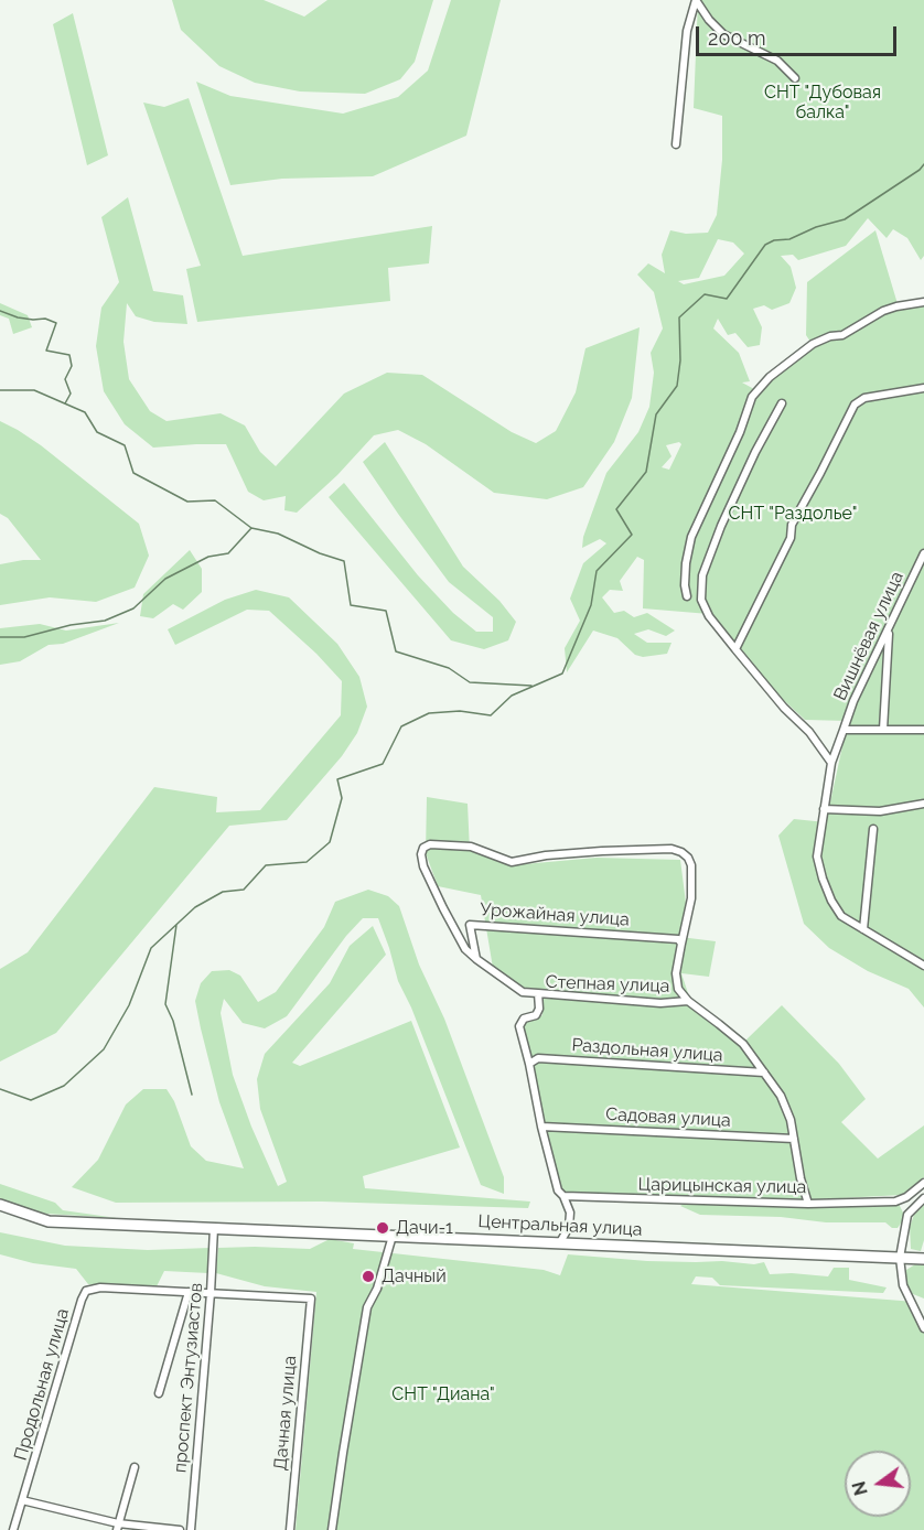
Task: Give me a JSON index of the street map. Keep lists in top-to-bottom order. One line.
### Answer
{"streets":{"street":["Вишнёвая улица","Урожайная улица","Степная улица","Раздольная улица","Садовая улица","Царицынская улица","Центральная улица","проспект Энтузиастов","Продольная улица","Дачная улица"]},"crossings":[["Степная улица","Раздольная улица"],["Степная улица","Садовая улица"],["Степная улица","Царицынская улица"],["Центральная улица","проспект Энтузиастов"],["проспект Энтузиастов","Дачная улица"]],"parks":["СНТ \"Дубовая балка\"","СНТ \"Раздолье\"","СНТ \"Диана\""],"places":["Дачи-1","Дачный"],"scale_bar":"200 m","north":"left"}
